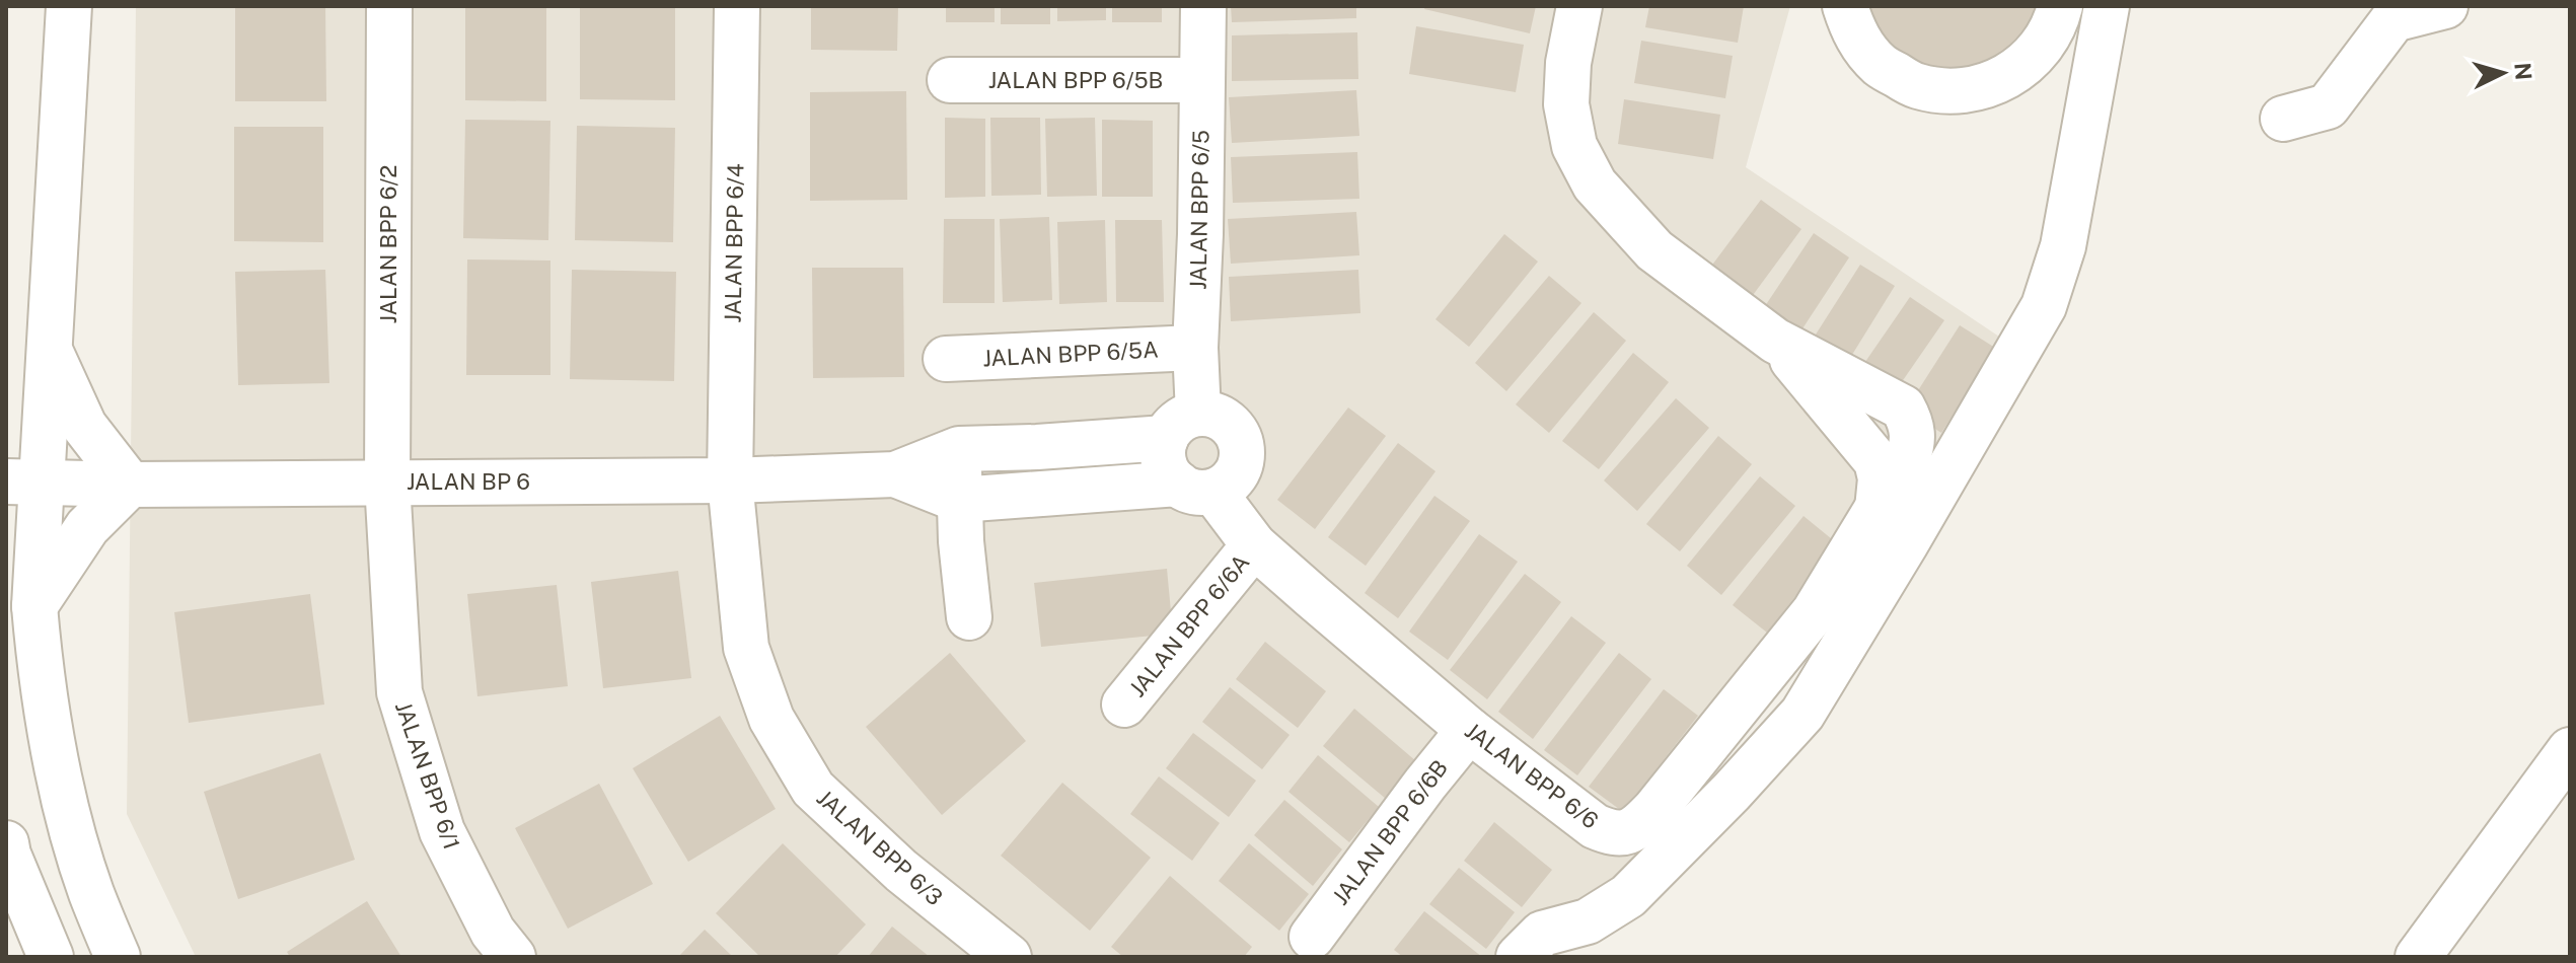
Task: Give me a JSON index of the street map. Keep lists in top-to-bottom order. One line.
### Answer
{"streets":{"street":["JALAN BPP 6/5B","JALAN BPP 6/5","JALAN BPP 6/4","JALAN BPP 6/2","JALAN BPP 6/5A","JALAN BP 6","JALAN BPP 6/6A","JALAN BPP 6/1","JALAN BPP 6/6","JALAN BPP 6/6B","JALAN BPP 6/3"]},"crossings":[["JALAN BPP 6/5B","JALAN BPP 6/5"],["JALAN BPP 6/5","JALAN BPP 6/5A"],["JALAN BPP 6/5","JALAN BPP 6/6"],["JALAN BPP 6/4","JALAN BP 6"],["JALAN BPP 6/4","JALAN BPP 6/3"],["JALAN BPP 6/2","JALAN BP 6"],["JALAN BPP 6/2","JALAN BPP 6/1"],["JALAN BP 6","JALAN BPP 6/1"],["JALAN BP 6","JALAN BPP 6/3"],["JALAN BPP 6/6A","JALAN BPP 6/6"],["JALAN BPP 6/6","JALAN BPP 6/6B"]],"north":"right"}
